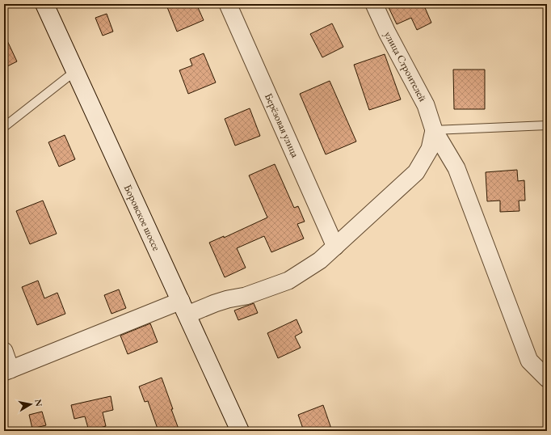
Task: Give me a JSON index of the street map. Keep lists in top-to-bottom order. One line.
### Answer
{"streets":{"main road":["Боровское шоссе"],"street":["улица Строителей","Берёзовая улица"]},"north":"right"}
